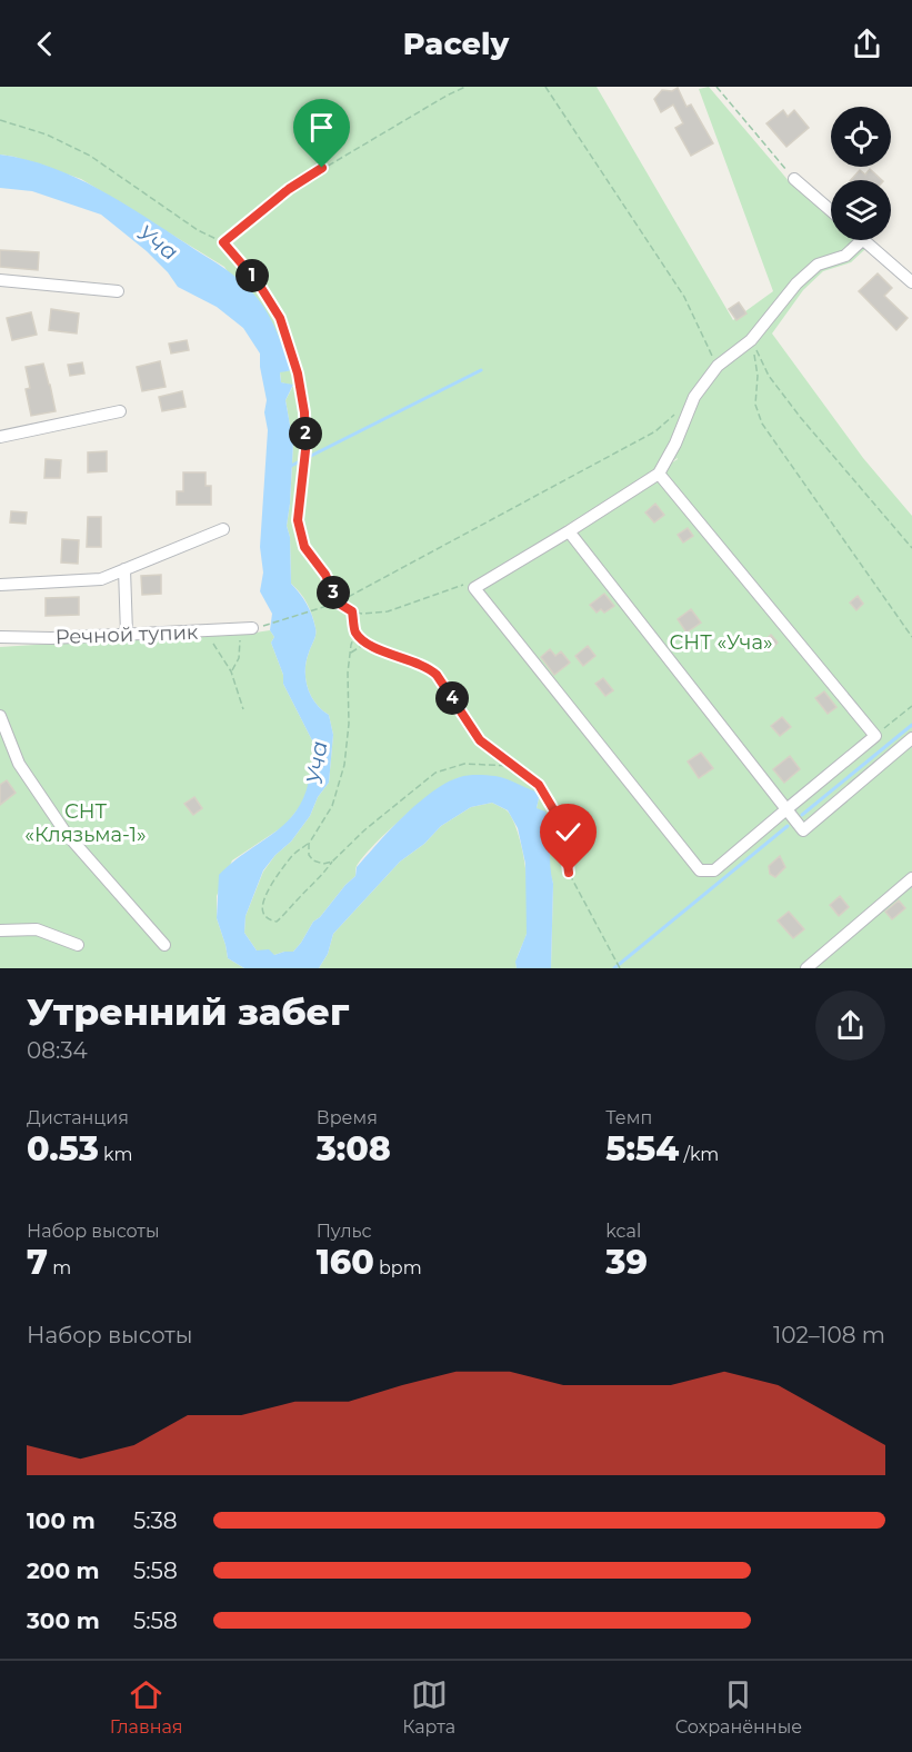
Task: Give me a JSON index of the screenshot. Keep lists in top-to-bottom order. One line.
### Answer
{"streets":{"street":["Речной тупик"]},"water":["Уча"],"parks":["СНТ «Уча»","СНТ «Клязьма-1»"],"page":{"header":"Pacely","pins":["1","2","3","4"],"heading":["Утренний забег","08:34"],"stats":[["Дистанция","0.53 km"],["Время","3:08"],["Темп","5:54 /km"],["Набор высоты","7 m"],["Пульс","160 bpm"],["kcal","39"]],"chart":["Набор высоты","102–108 m"],"list":[{"name":"100 m","note":"5:38"},{"name":"200 m","note":"5:58"},{"name":"300 m","note":"5:58"}],"tabs":["Главная","Карта","Сохранённые"]}}
